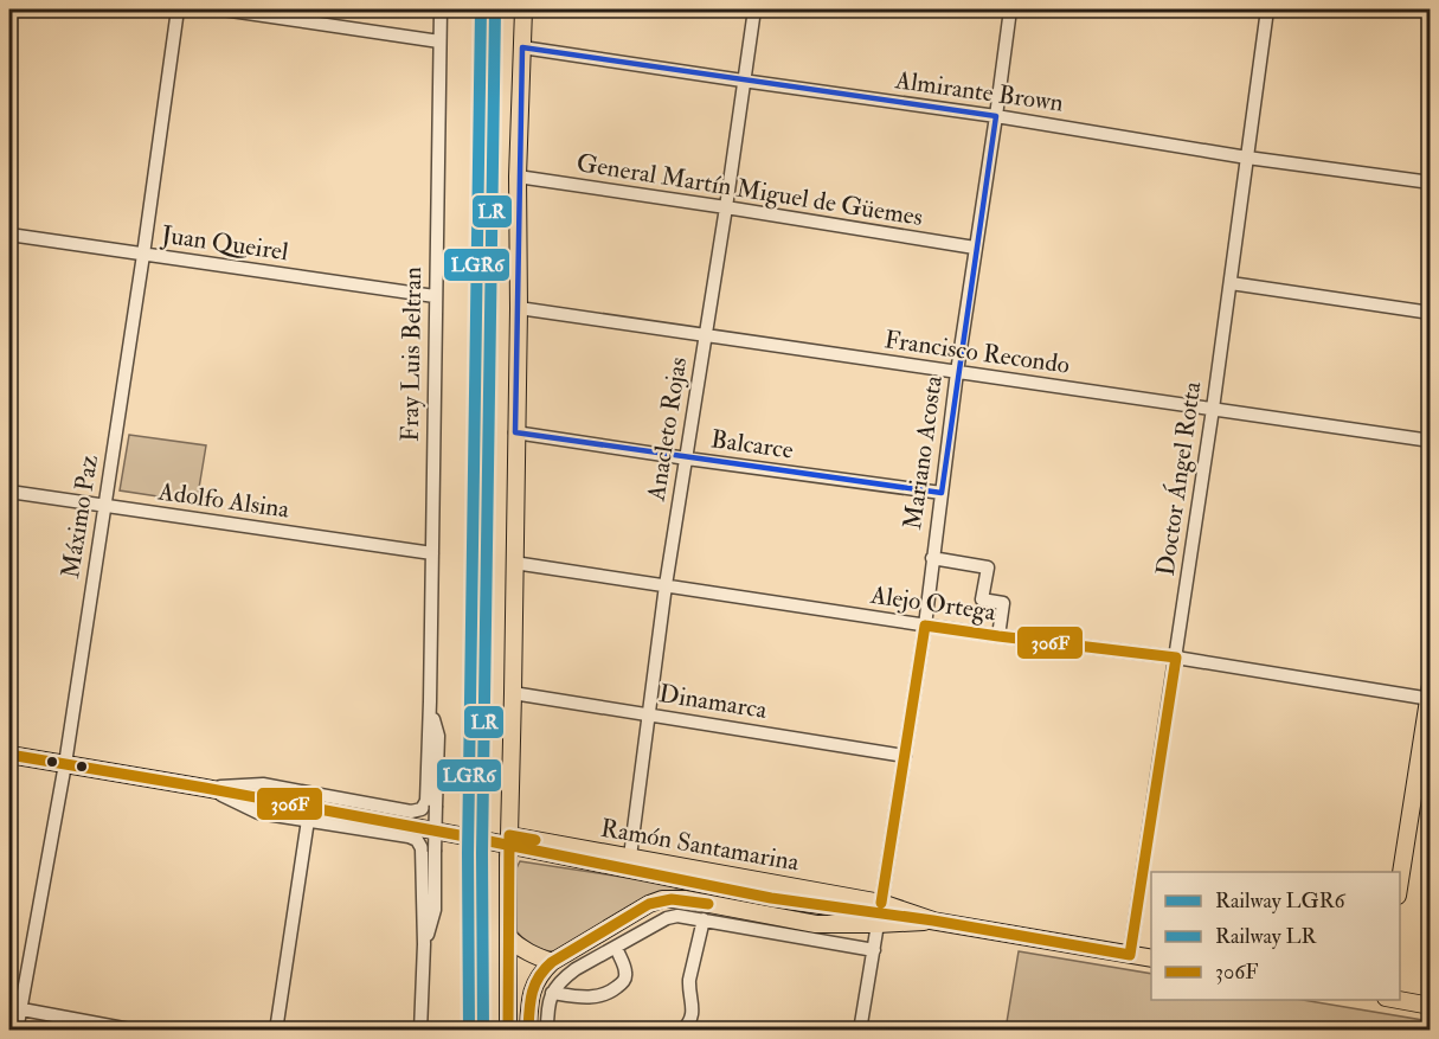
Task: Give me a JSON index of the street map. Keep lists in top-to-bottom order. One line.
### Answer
{"streets":{"main road":["Ramón Santamarina"],"street":["Almirante Brown","General Martín Miguel de Güemes","Juan Queirel","Francisco Recondo","Fray Luis Beltran","Anacleto Rojas","Balcarce","Mariano Acosta","Doctor Ángel Rotta","Adolfo Alsina","Máximo Paz","Alejo Ortega","Dinamarca"]},"crossings":[["Almirante Brown","Anacleto Rojas"],["Almirante Brown","Mariano Acosta"],["Almirante Brown","Doctor Ángel Rotta"],["General Martín Miguel de Güemes","Anacleto Rojas"],["General Martín Miguel de Güemes","Mariano Acosta"],["Juan Queirel","Fray Luis Beltran"],["Juan Queirel","Máximo Paz"],["Francisco Recondo","Anacleto Rojas"],["Francisco Recondo","Mariano Acosta"],["Francisco Recondo","Doctor Ángel Rotta"],["Fray Luis Beltran","Adolfo Alsina"],["Fray Luis Beltran","Ramón Santamarina"],["Anacleto Rojas","Balcarce"],["Anacleto Rojas","Alejo Ortega"],["Anacleto Rojas","Dinamarca"],["Anacleto Rojas","Ramón Santamarina"],["Balcarce","Mariano Acosta"],["Mariano Acosta","Alejo Ortega"],["Mariano Acosta","Dinamarca"],["Mariano Acosta","Ramón Santamarina"],["Doctor Ángel Rotta","Alejo Ortega"],["Doctor Ángel Rotta","Ramón Santamarina"],["Adolfo Alsina","Máximo Paz"],["Máximo Paz","Ramón Santamarina"]],"lines":["rail line LGR6","rail line LR","transit line 306F"],"legend":["Railway LGR6","Railway LR","306F"]}
